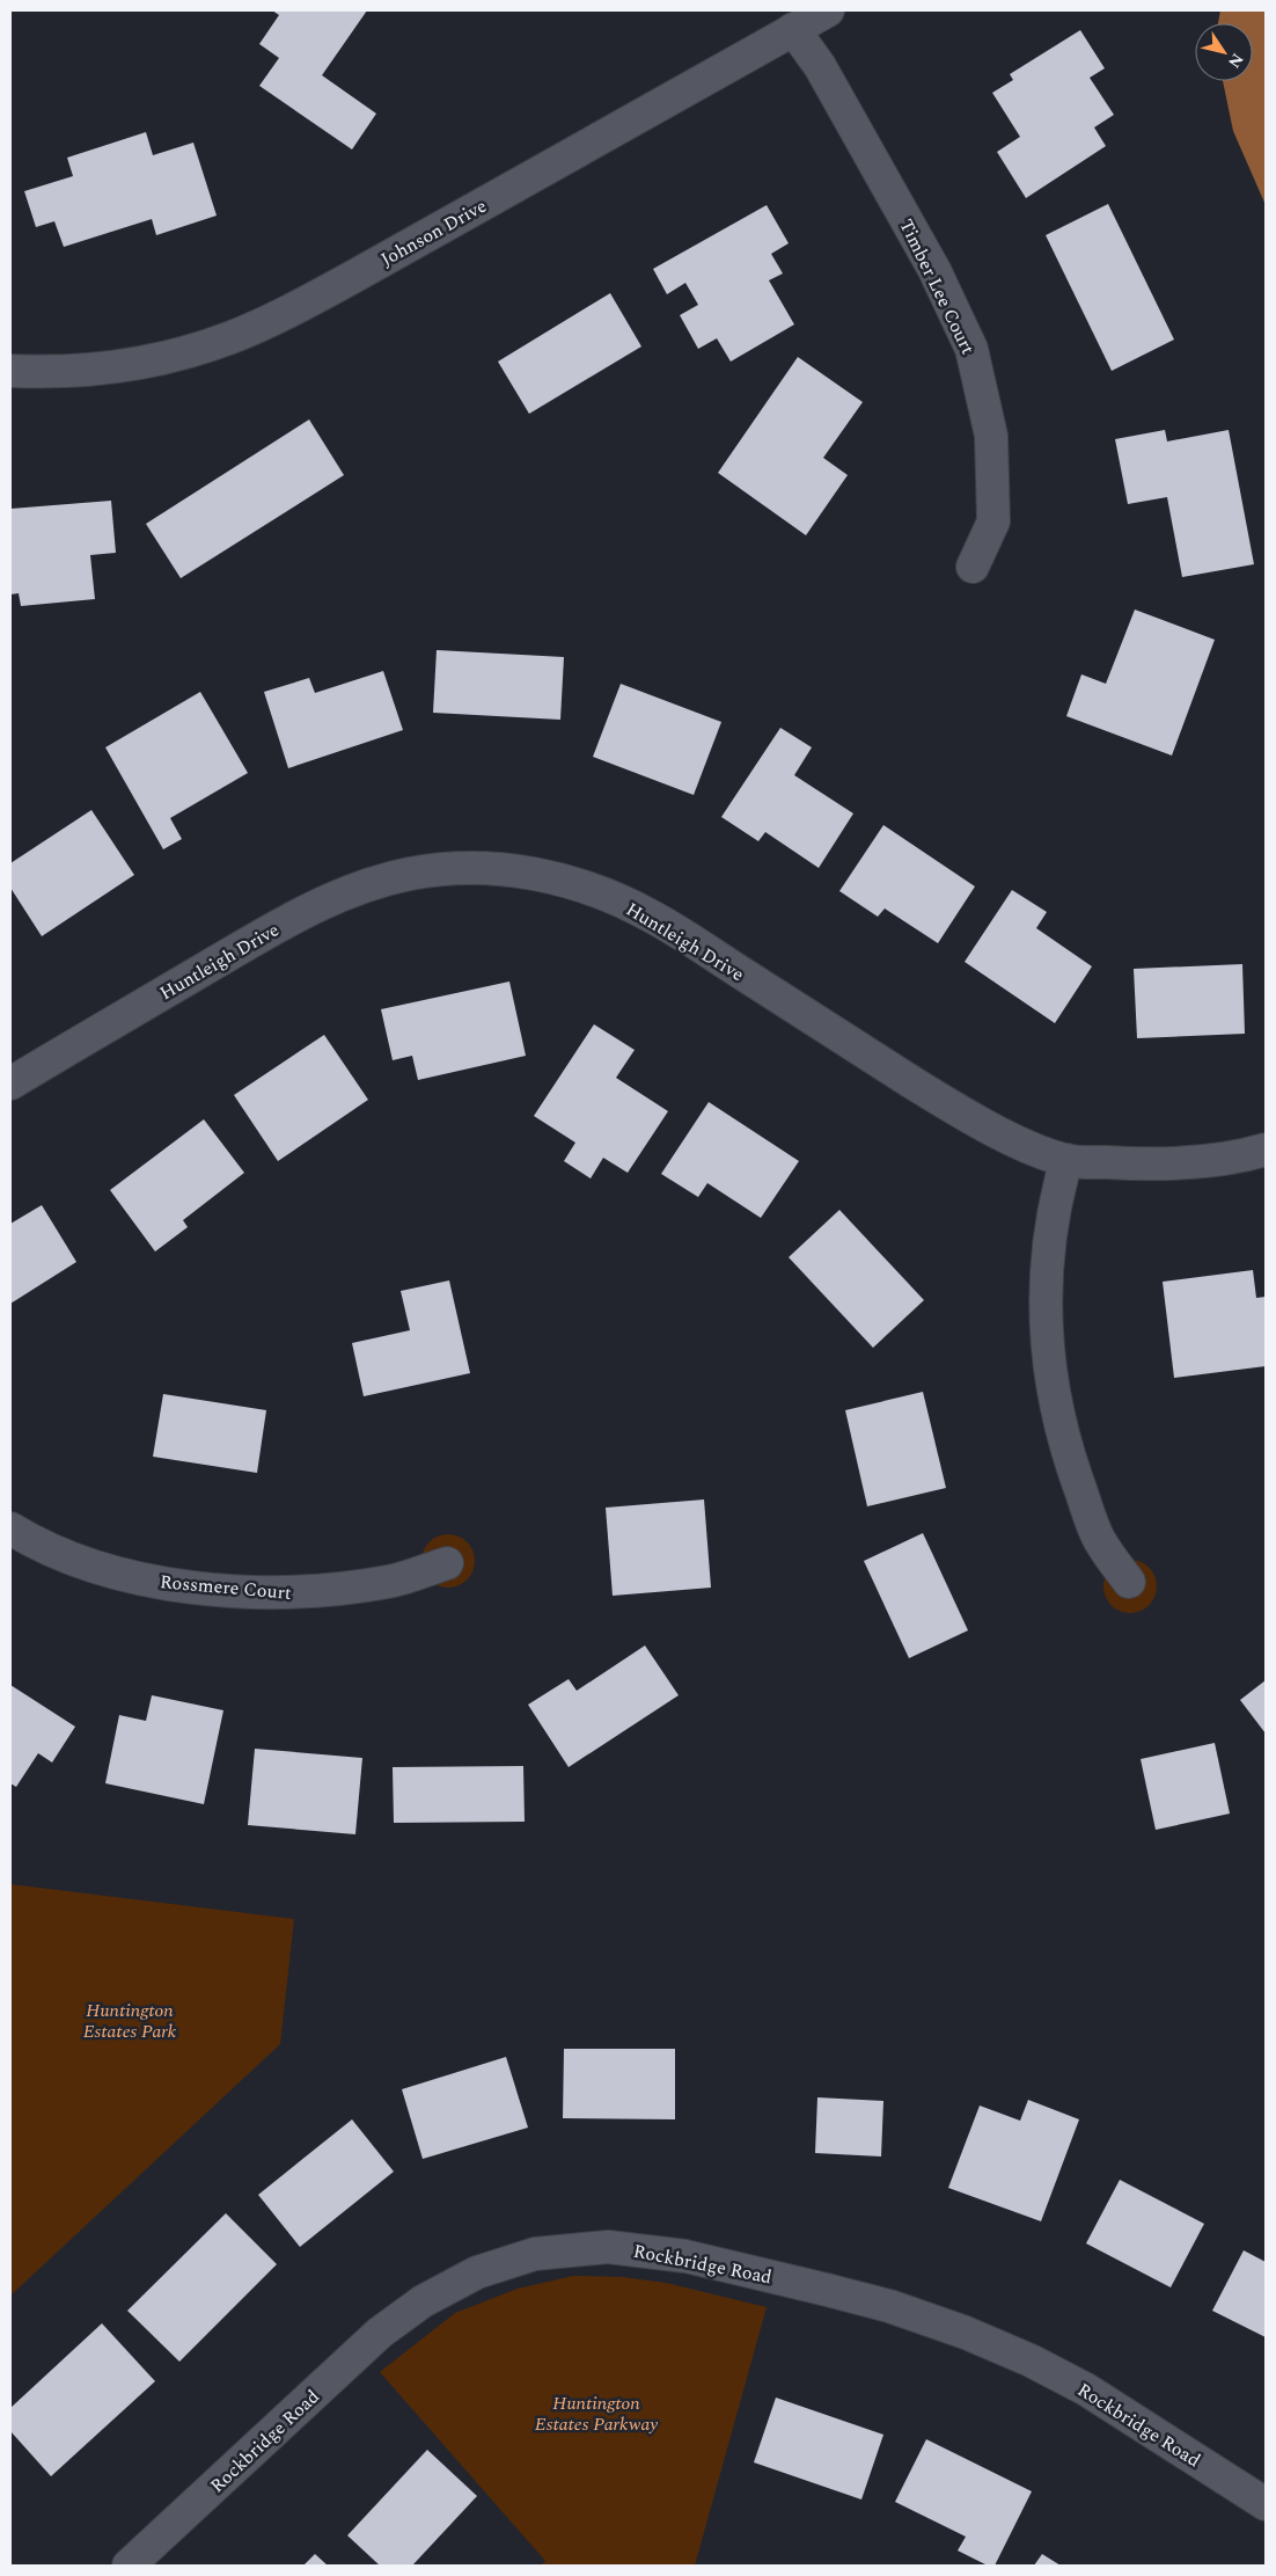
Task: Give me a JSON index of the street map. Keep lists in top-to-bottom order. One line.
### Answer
{"streets":{"street":["Johnson Drive","Timber Lee Court","Huntleigh Drive","Rossmere Court","Rockbridge Road"]},"crossings":[["Johnson Drive","Timber Lee Court"]],"parks":["Huntington Estates Park","Huntington Estates Parkway"],"north":"bottom right"}
